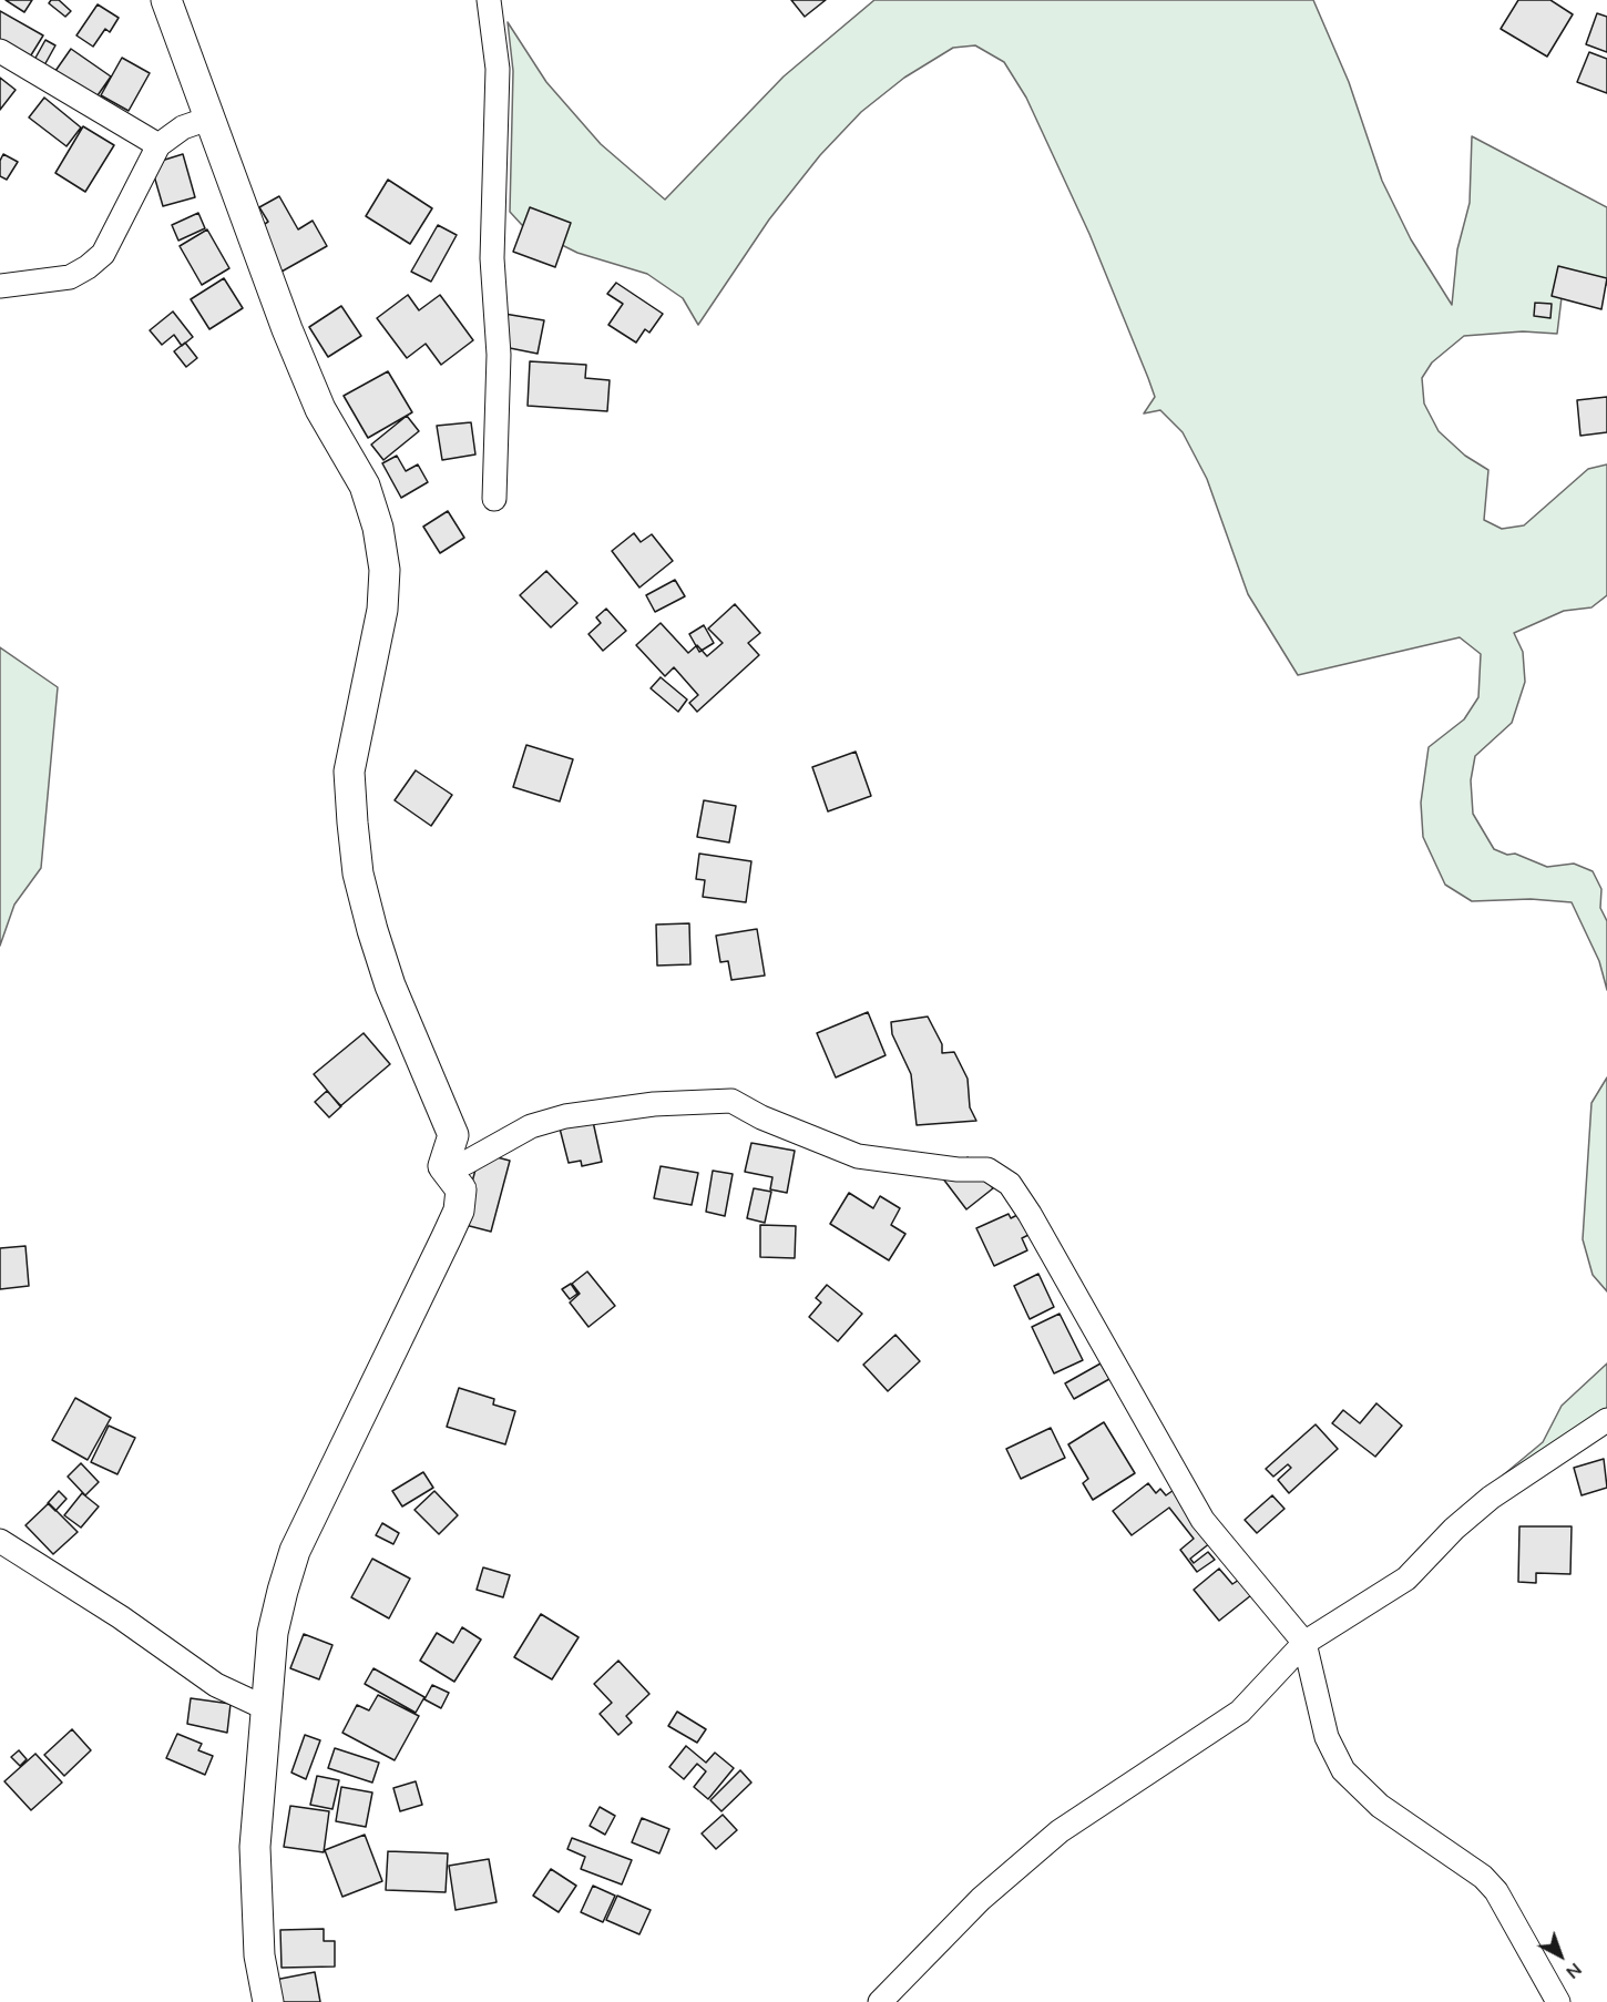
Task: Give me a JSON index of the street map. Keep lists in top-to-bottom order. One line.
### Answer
{"north":"bottom right"}
